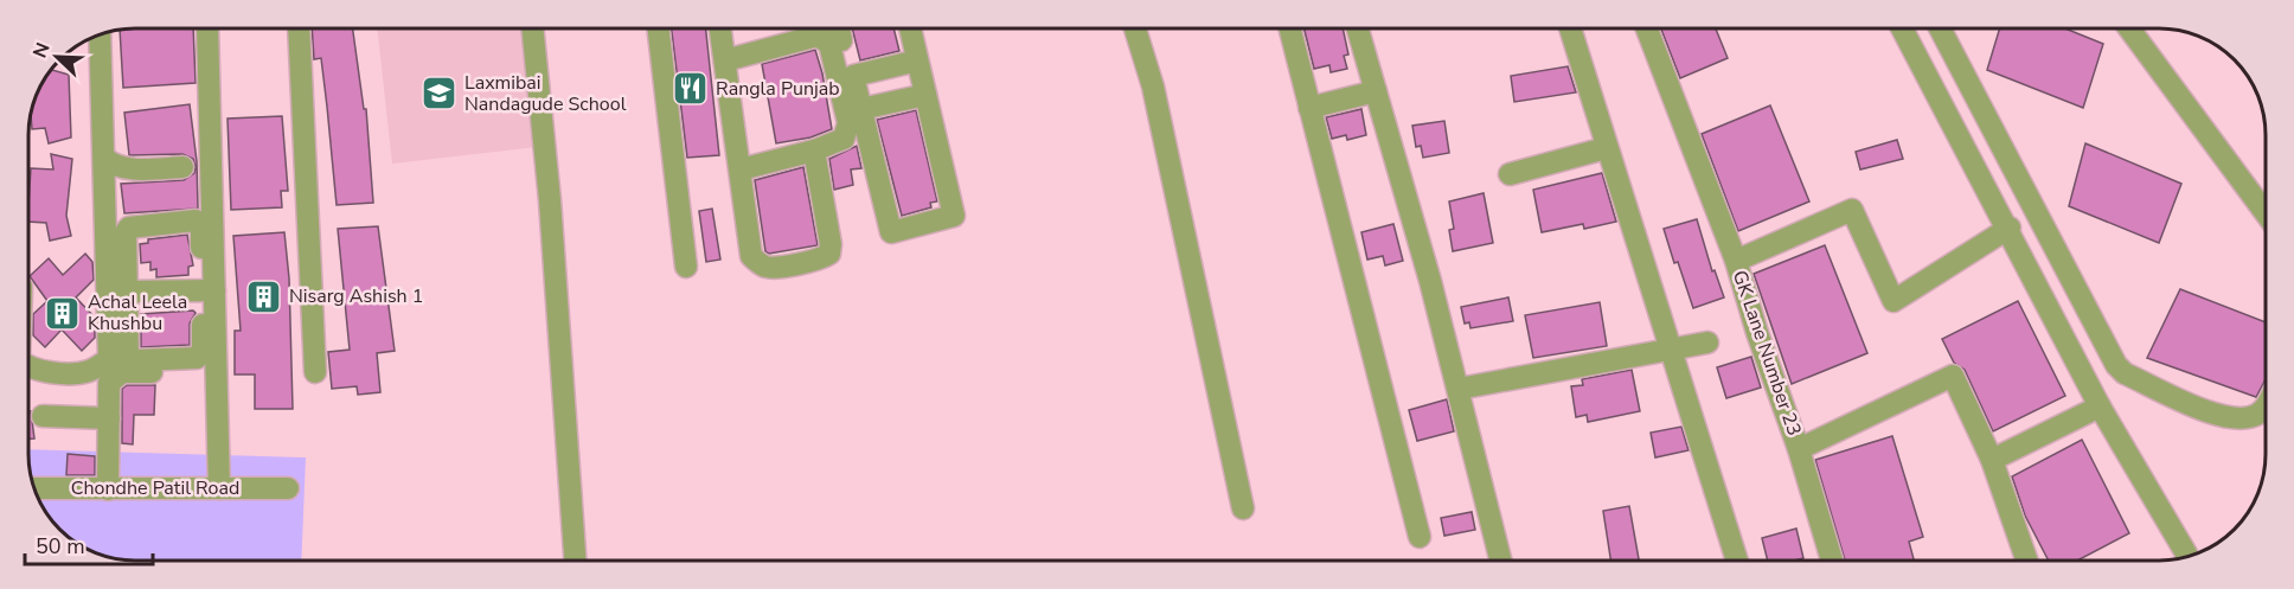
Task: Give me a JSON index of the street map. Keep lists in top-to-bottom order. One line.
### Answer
{"streets":{"street":["GK Lane Number 23","Chondhe Patil Road"]},"places":{"restaurant":["Rangla Punjab"],"school or university":["Laxmibai Nandagude School"],"building":["Nisarg Ashish 1","Achal Leela Khushbu"]},"scale_bar":"50 m","north":"top left"}
